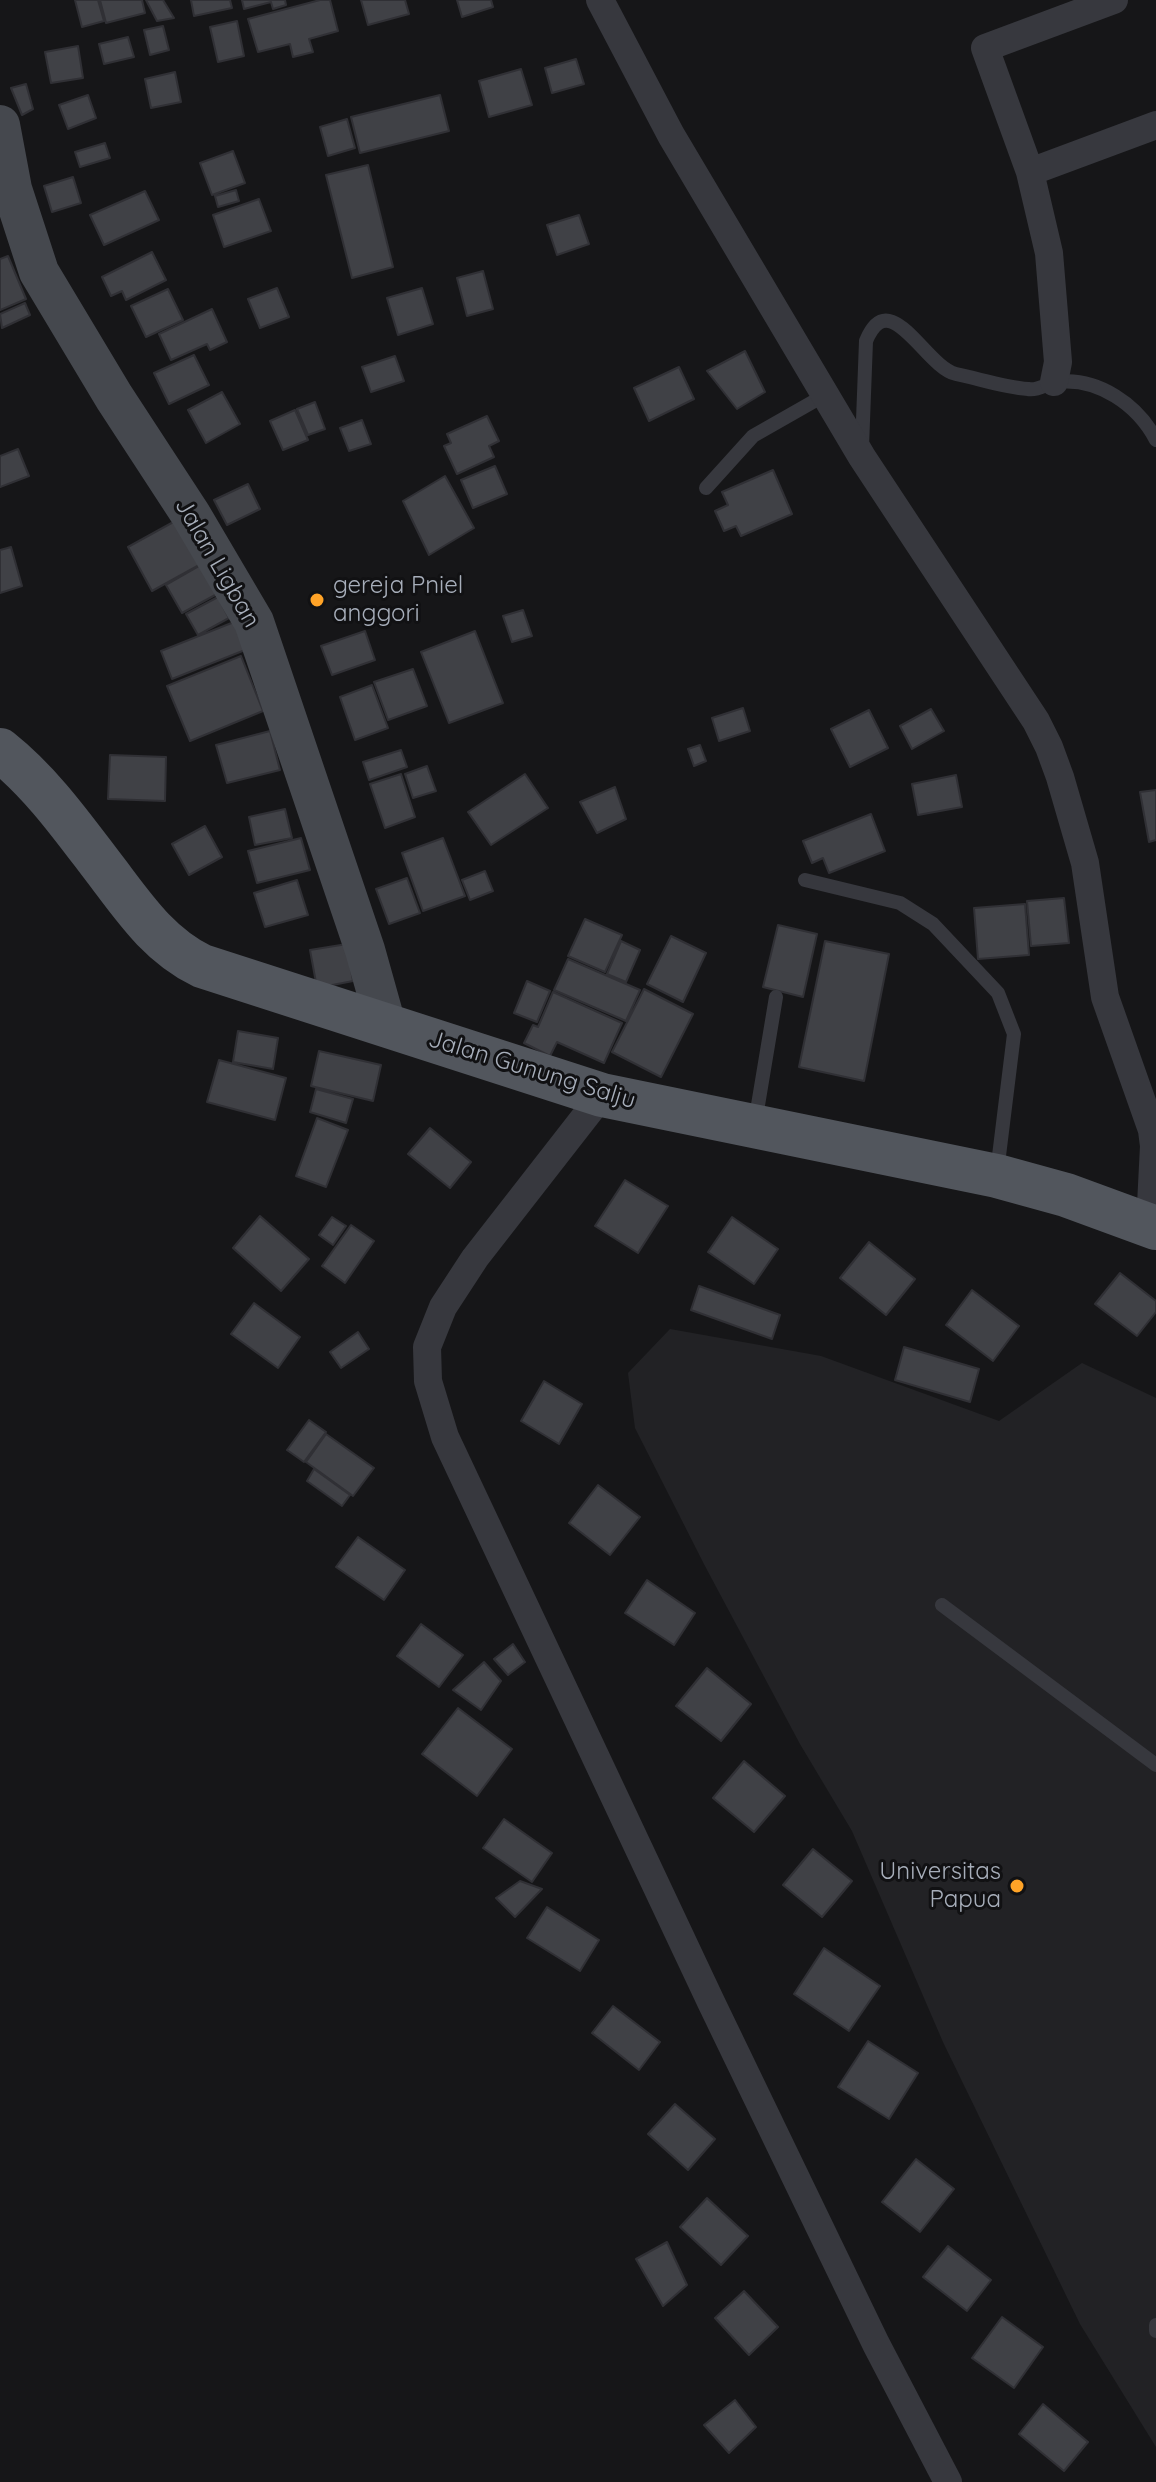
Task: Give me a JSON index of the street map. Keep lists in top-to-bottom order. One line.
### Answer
{"streets":{"main road":["Jalan Ligban","Jalan Gunung Salju"]},"crossings":[["Jalan Ligban","Jalan Gunung Salju"]],"places":["gereja Pniel anggori","Universitas Papua"]}
